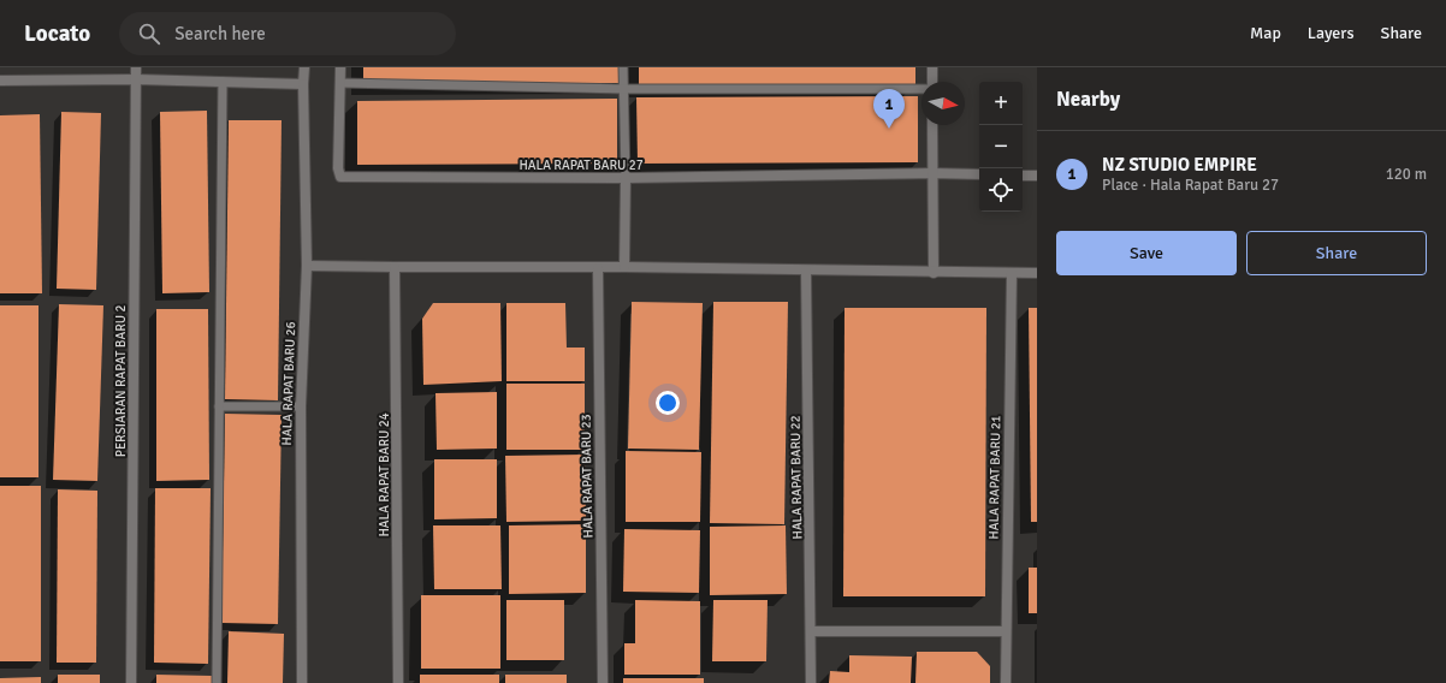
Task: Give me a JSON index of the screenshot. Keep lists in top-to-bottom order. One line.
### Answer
{"streets":{"street":["HALA RAPAT BARU 27","PERSIARAN RAPAT BARU 2","HALA RAPAT BARU 26","HALA RAPAT BARU 24","HALA RAPAT BARU 23","HALA RAPAT BARU 22","HALA RAPAT BARU 21"]},"north":"right","page":{"header":"Locato","search":"Search here","nav":["Map","Layers","Share"],"heading":"Nearby","map_buttons":["+","−"],"pins":"1","list":[{"mark":"1","name":"NZ STUDIO EMPIRE","note":"Place · Hala Rapat Baru 27","value":"120 m"}],"buttons":["Save","Share"]}}
